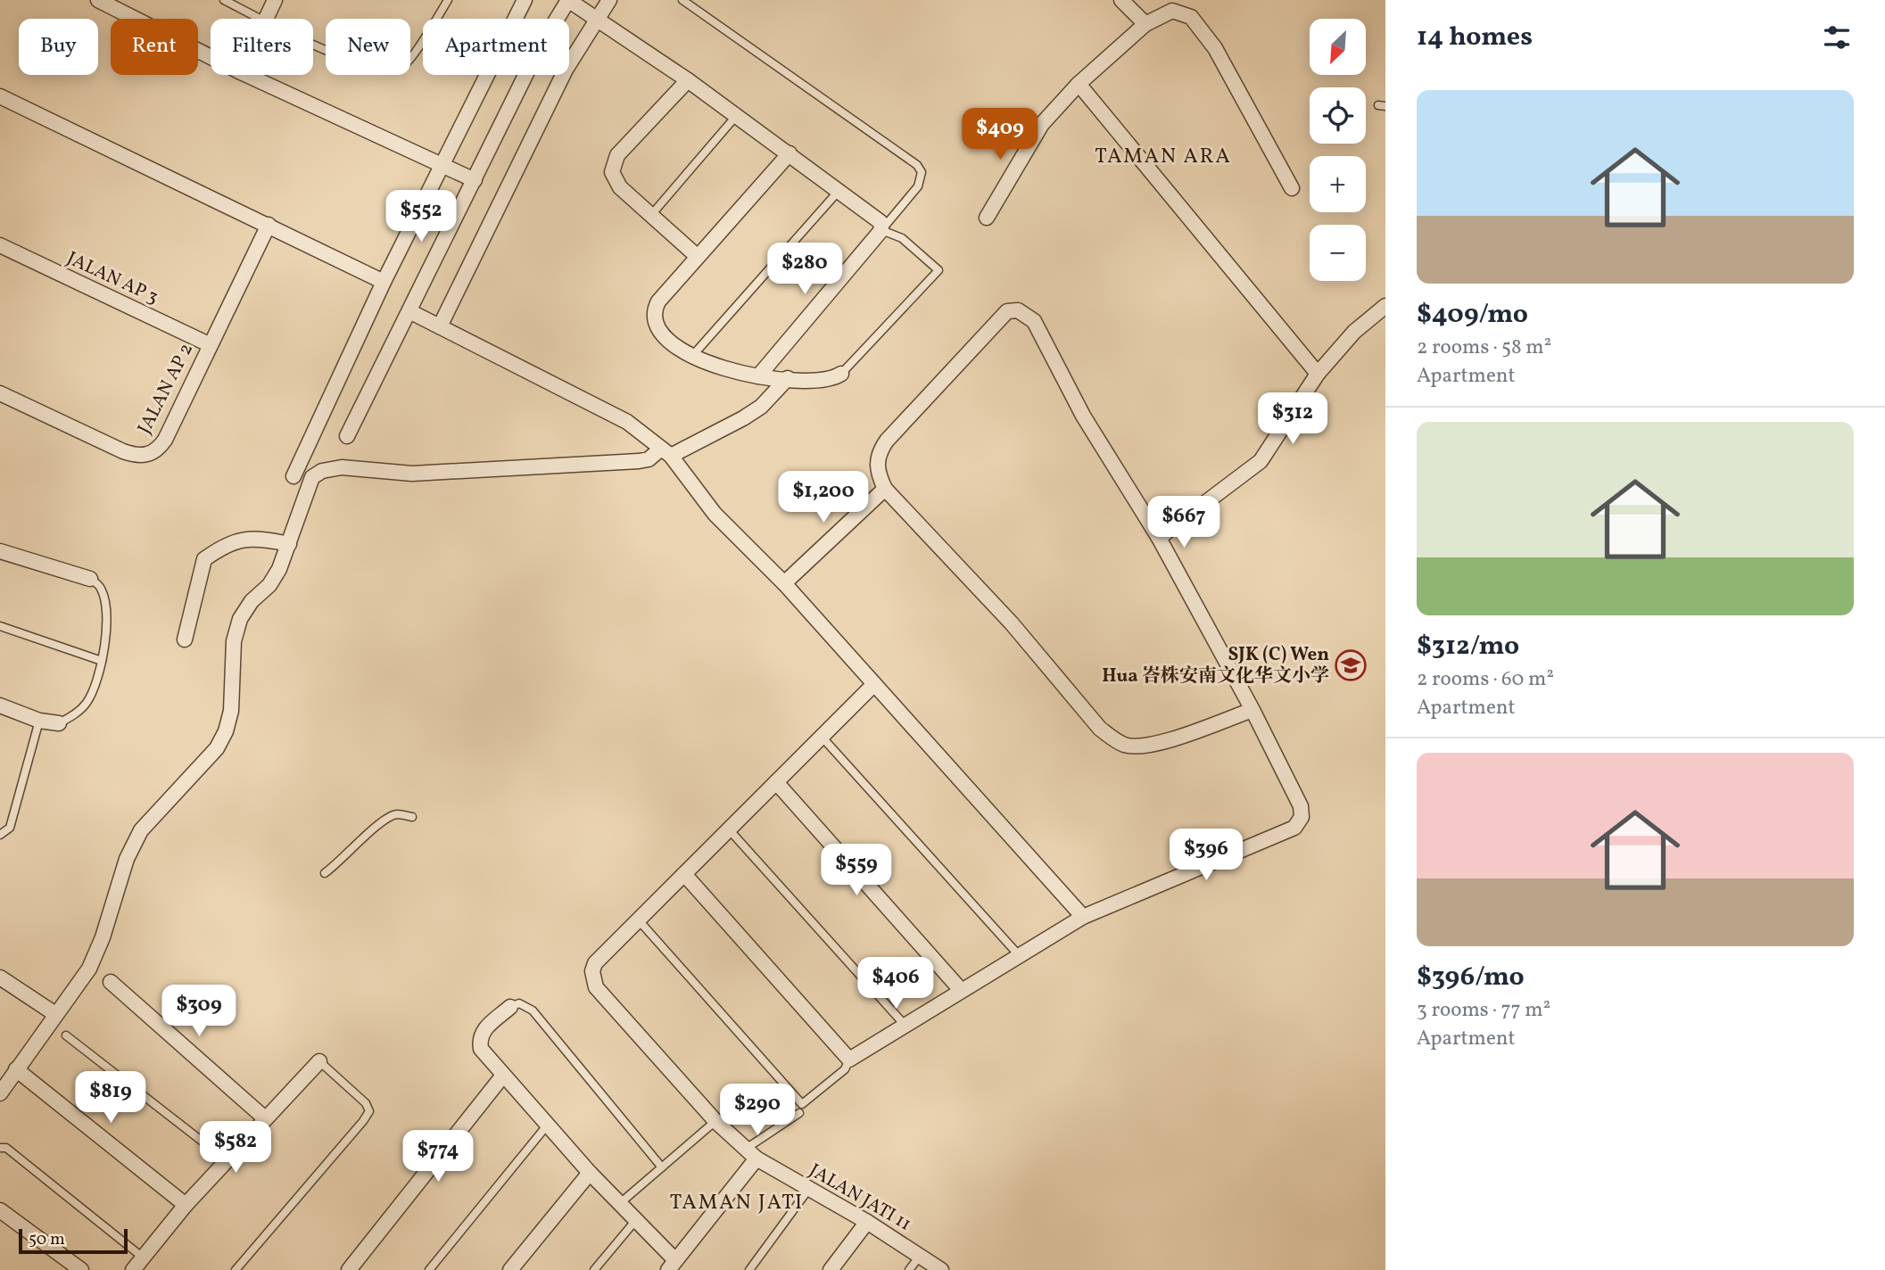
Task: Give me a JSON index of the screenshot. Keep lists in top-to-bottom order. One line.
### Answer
{"streets":{"street":["JALAN AP 3","JALAN AP 2","JALAN JATI 11"]},"crossings":[["JALAN AP 3","JALAN AP 2"]],"districts":["TAMAN ARA","TAMAN JATI"],"places":{"school or university":["SJK (C) Wen Hua 峇株安南文化华文小学"]},"scale_bar":"50 m","north":"bottom left","page":{"heading":"14 homes","map_buttons":["+","−"],"chip":["Buy","Rent","Filters","New","Apartment"],"list":[{"name":"$409/mo","note":"2 rooms · 58 m² · Apartment"},{"name":"$312/mo","note":"2 rooms · 60 m² · Apartment"},{"name":"$396/mo","note":"3 rooms · 77 m² · Apartment"}],"price":["$409","$552","$280","$312","$1,200","$667","$396","$559","$406","$309","$819","$290","$582","$774"],"scale":"50 m"}}
